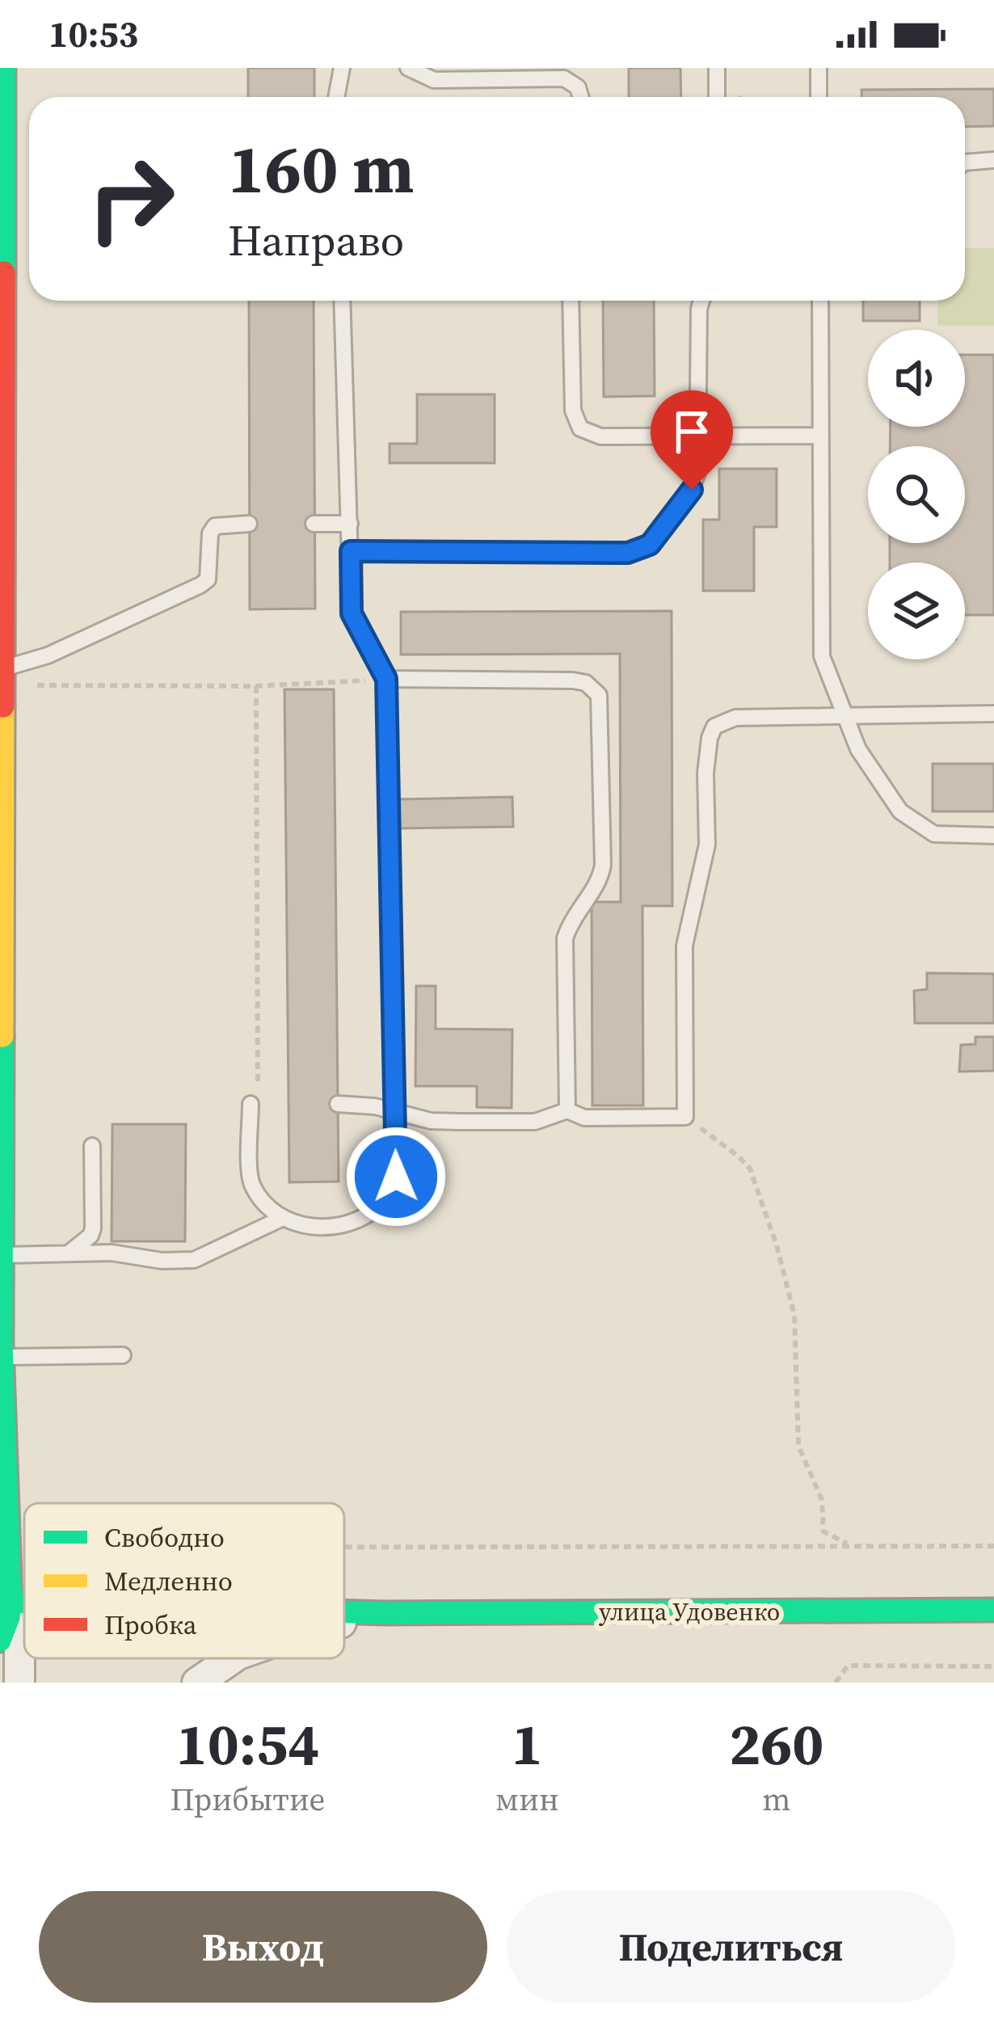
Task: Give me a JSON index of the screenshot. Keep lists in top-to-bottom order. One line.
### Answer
{"streets":{"street":["улица Удовенко"]},"legend":["Свободно","Медленно","Пробка"],"page":{"status":"10:53","turn":["160 m","Направо"],"eta":["10:54","Прибытие","1","мин","260","m"],"buttons":["Выход","Поделиться"]}}
